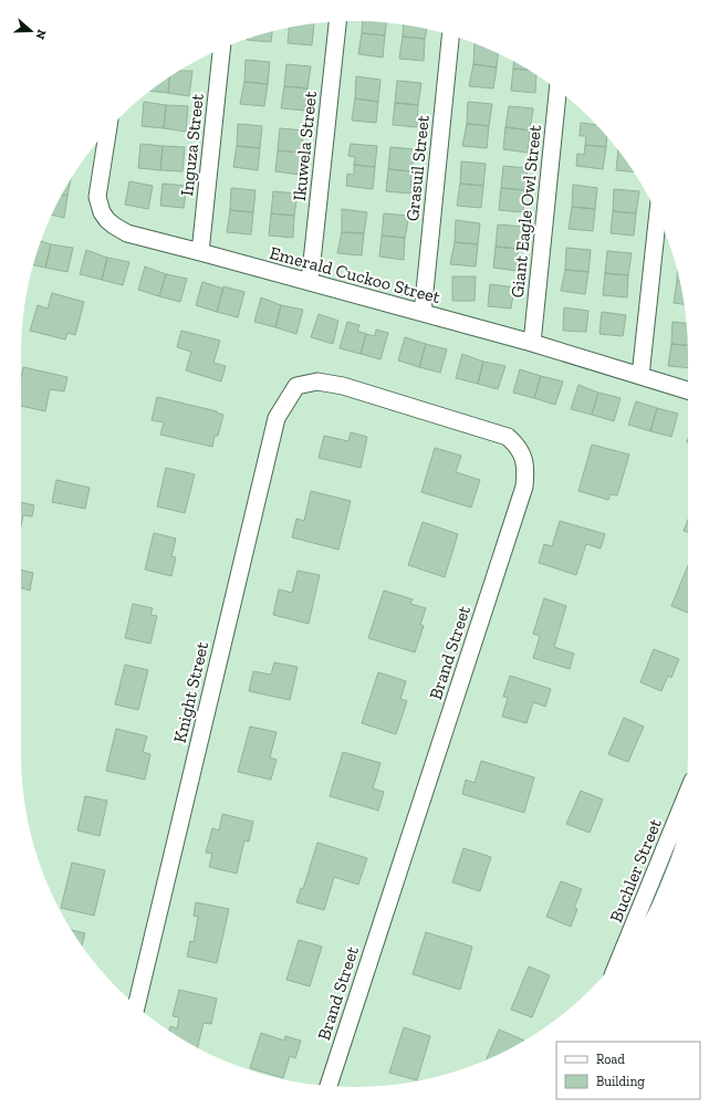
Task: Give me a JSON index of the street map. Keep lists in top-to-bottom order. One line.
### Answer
{"streets":{"street":["Inguza Street","Ikuwela Street","Grasuil Street","Giant Eagle Owl Street","Emerald Cuckoo Street","Brand Street","Knight Street","Buchler Street"]},"crossings":[["Inguza Street","Emerald Cuckoo Street"],["Ikuwela Street","Emerald Cuckoo Street"],["Grasuil Street","Emerald Cuckoo Street"],["Giant Eagle Owl Street","Emerald Cuckoo Street"],["Brand Street","Knight Street"]],"legend":["Road","Building"],"north":"right"}
